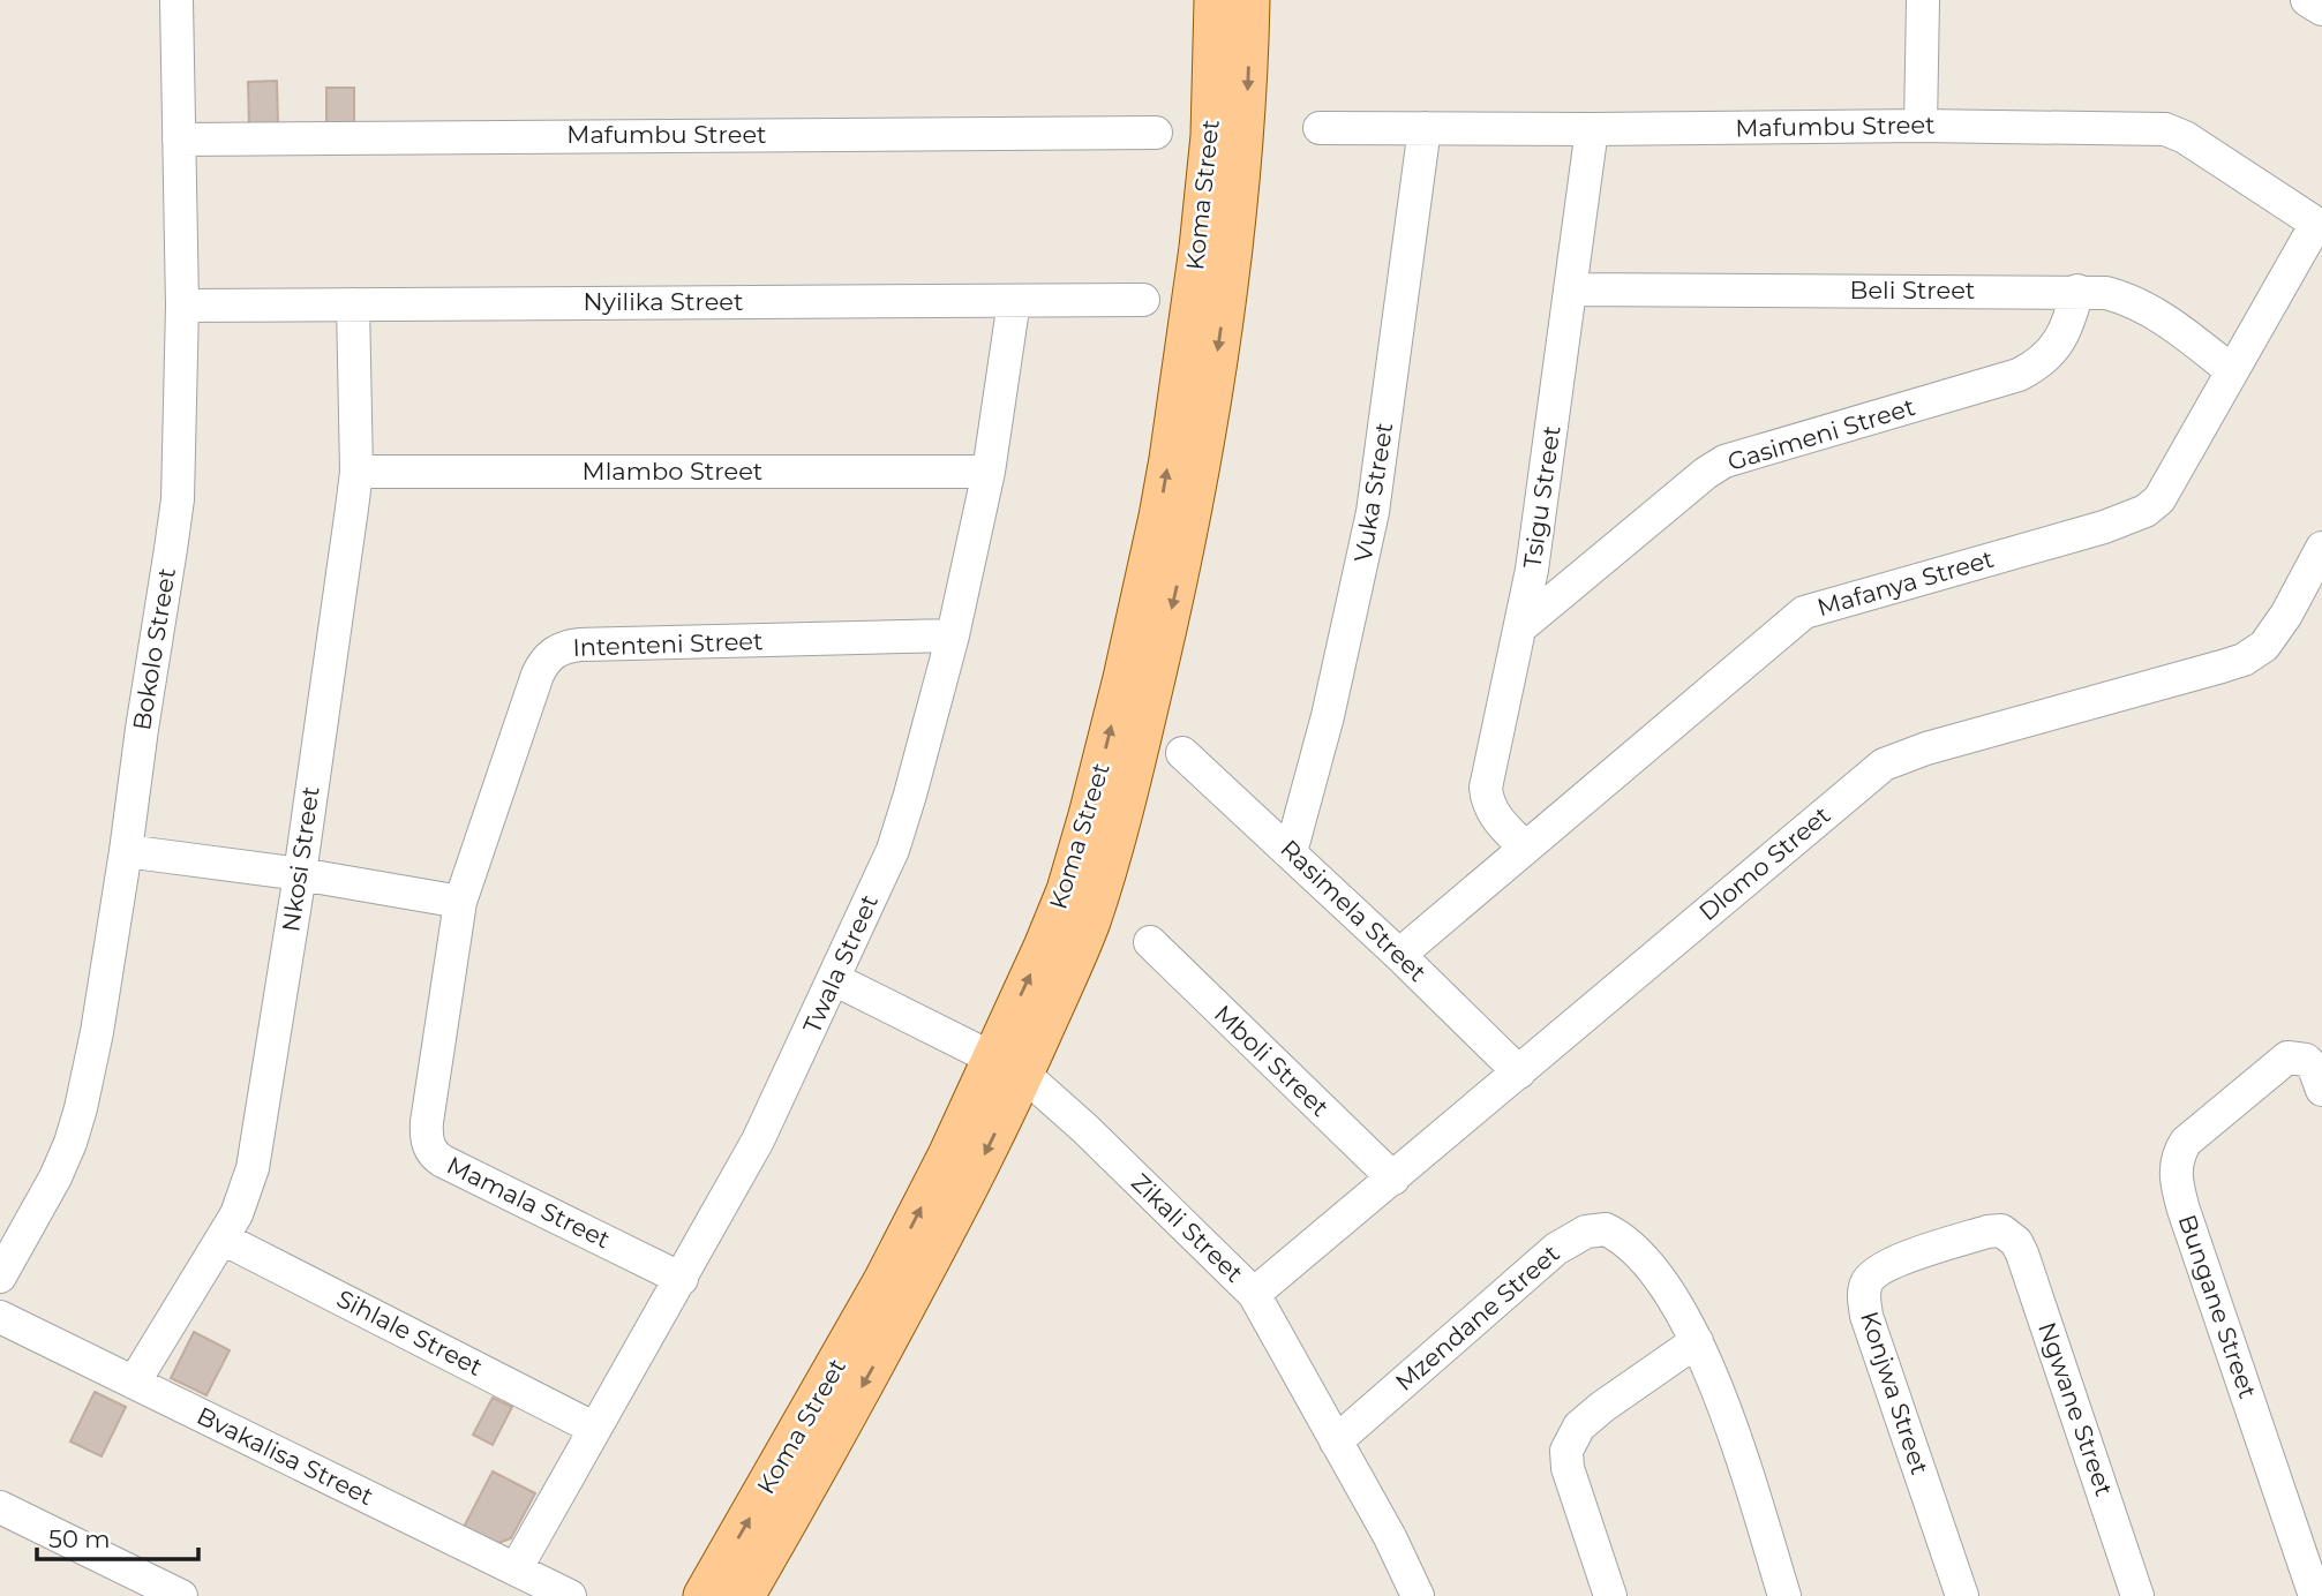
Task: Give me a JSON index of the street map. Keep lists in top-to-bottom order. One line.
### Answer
{"streets":{"main road":["Koma Street"],"street":["Mafumbu Street","Beli Street","Nyilika Street","Gasimeni Street","Mlambo Street","Vuka Street","Tsigu Street","Mafanya Street","Intenteni Street","Bokolo Street","Nkosi Street","Dlomo Street","Rasimela Street","Twala Street","Mboli Street","Mamala Street","Zikali Street","Bungane Street","Mzendane Street","Sihlale Street","Konjwa Street","Ngwane Street","Bvakalisa Street"]},"crossings":[["Mafumbu Street","Vuka Street"],["Mafumbu Street","Tsigu Street"],["Mafumbu Street","Mafanya Street"],["Mafumbu Street","Bokolo Street"],["Koma Street","Zikali Street"],["Beli Street","Gasimeni Street"],["Beli Street","Tsigu Street"],["Beli Street","Mafanya Street"],["Nyilika Street","Bokolo Street"],["Nyilika Street","Nkosi Street"],["Nyilika Street","Twala Street"],["Gasimeni Street","Tsigu Street"],["Mlambo Street","Nkosi Street"],["Mlambo Street","Twala Street"],["Vuka Street","Rasimela Street"],["Tsigu Street","Mafanya Street"],["Mafanya Street","Rasimela Street"],["Intenteni Street","Twala Street"],["Intenteni Street","Mamala Street"],["Nkosi Street","Sihlale Street"],["Nkosi Street","Bvakalisa Street"],["Dlomo Street","Rasimela Street"],["Dlomo Street","Mboli Street"],["Dlomo Street","Zikali Street"],["Twala Street","Mamala Street"],["Twala Street","Zikali Street"],["Twala Street","Sihlale Street"],["Twala Street","Bvakalisa Street"],["Zikali Street","Mzendane Street"],["Konjwa Street","Ngwane Street"]],"scale_bar":"50 m"}
